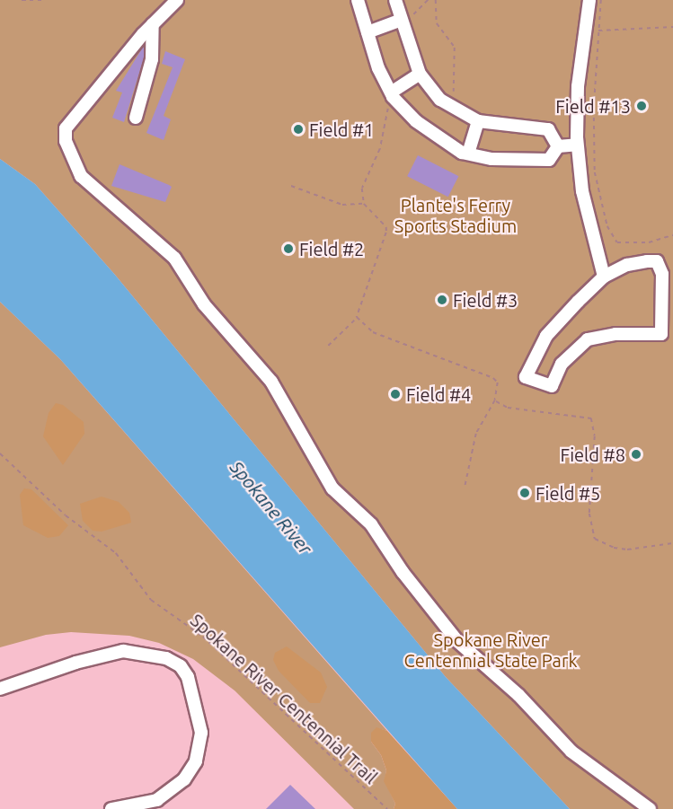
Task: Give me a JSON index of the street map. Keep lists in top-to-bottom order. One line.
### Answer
{"streets":{"path":["Spokane River Centennial Trail"]},"water":["Spokane River"],"parks":["Plante's Ferry Sports Stadium","Spokane River Centennial State Park"],"places":["Field #13","Field #1","Field #2","Field #3","Field #4","Field #8","Field #5"]}
